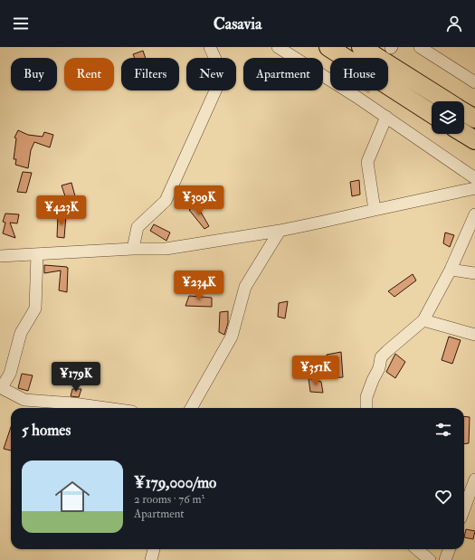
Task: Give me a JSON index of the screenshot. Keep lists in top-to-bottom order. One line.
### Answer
{"page":{"header":"Casavia","chip":["Buy","Rent","Filters","New","Apartment","House"],"price":["¥309K","¥423K","¥234K","¥351K","¥179K"],"heading":"5 homes","list":[{"name":"¥179,000/mo","note":"2 rooms · 76 m² · Apartment"}]}}
